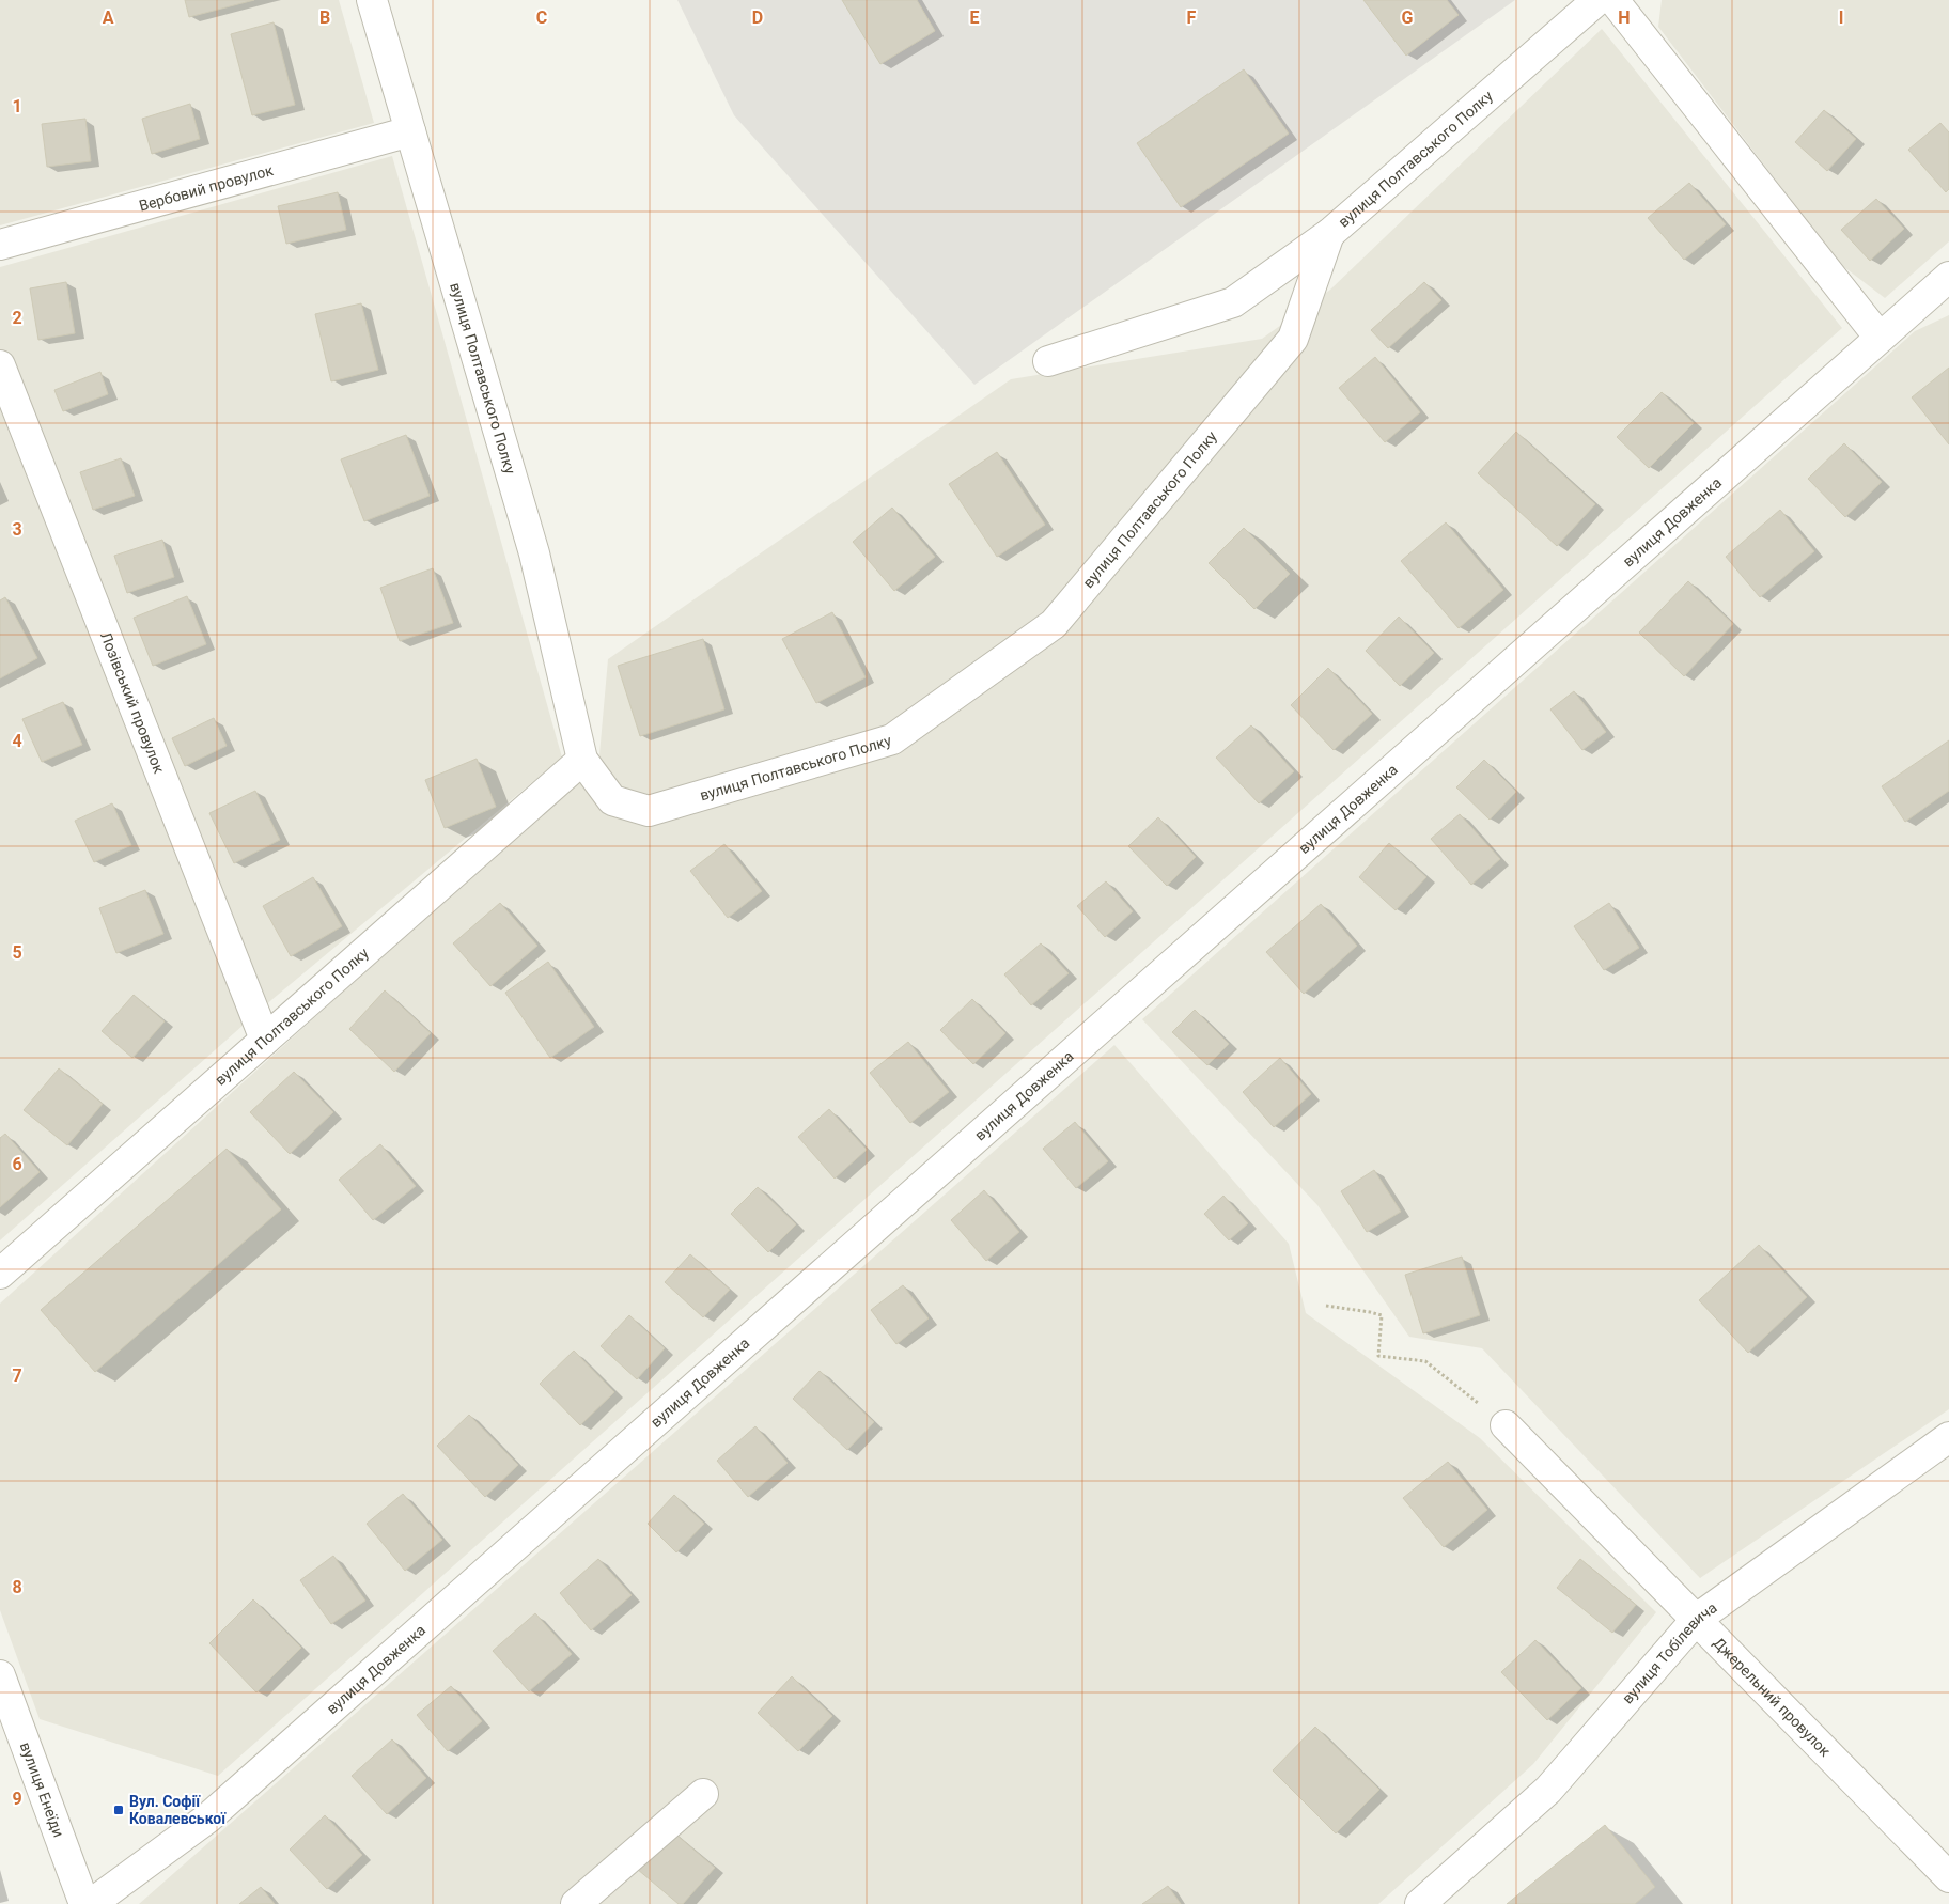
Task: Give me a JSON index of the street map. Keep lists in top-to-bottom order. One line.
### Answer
{"streets":{"street":["вулиця Полтавського Полку","Вербовий провулок","вулиця Довженка","Лозівський провулок","вулиця Тобілевича","Джерельний провулок","вулиця Енеїди"]},"crossings":[["вулиця Полтавського Полку","Вербовий провулок"],["вулиця Полтавського Полку","Лозівський провулок"],["вулиця Тобілевича","Джерельний провулок"]],"places":{"transit":["Вул. Софії Ковалевської"]},"grid":{"columns":["A","B","C","D","E","F","G","H","I"],"rows":["1","2","3","4","5","6","7","8","9"]}}
